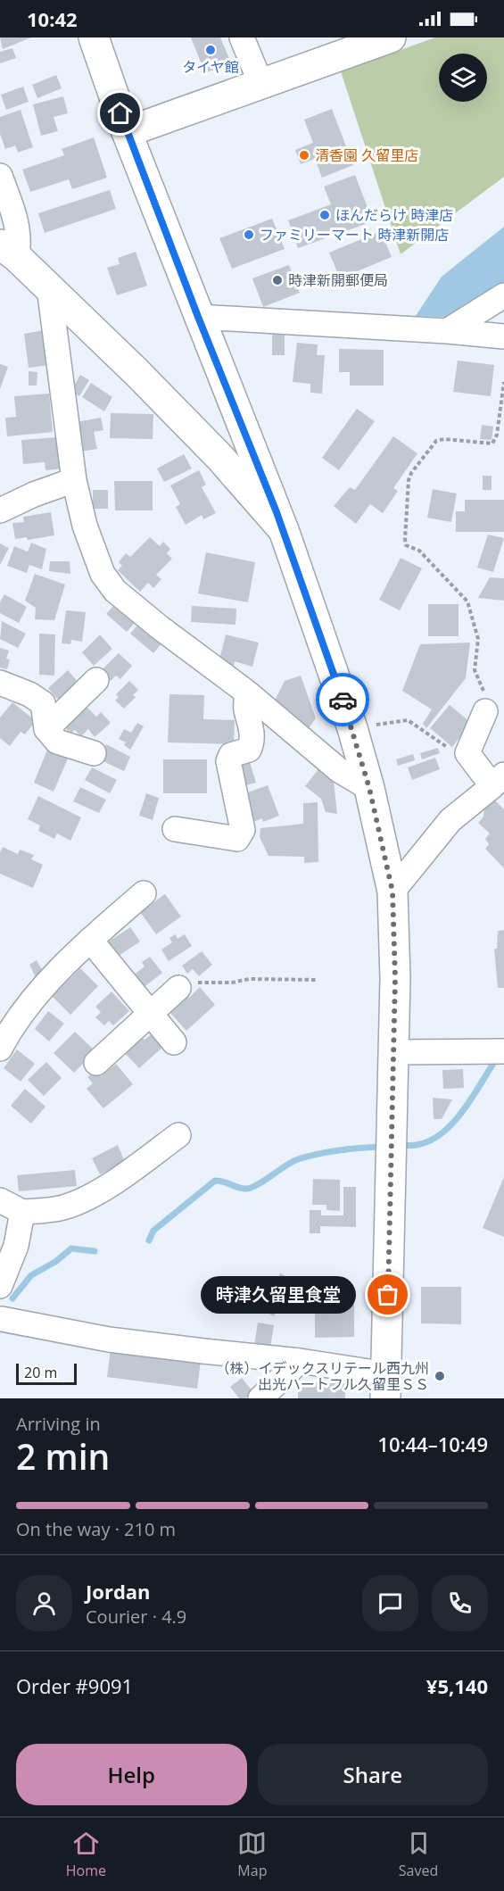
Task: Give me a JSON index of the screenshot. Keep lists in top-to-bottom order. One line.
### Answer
{"places":["タイヤ館","清香園 久留里店","ほんだらけ 時津店","ファミリーマート 時津新開店","時津新開郵便局","時津久留里食堂","（株）イデックスリテール西九州 出光ハートフル久留里ＳＳ"],"scale_bar":"20 m","page":{"status":"10:42","bubble":"時津久留里食堂","scale":"20 m","heading":["2 min","Arriving in","10:44–10:49"],"panel":["Jordan","Courier · 4.9","Order #9091","¥5,140"],"bar":"On the way · 210 m","buttons":["Help","Share"],"tabs":["Home","Map","Saved"]}}
